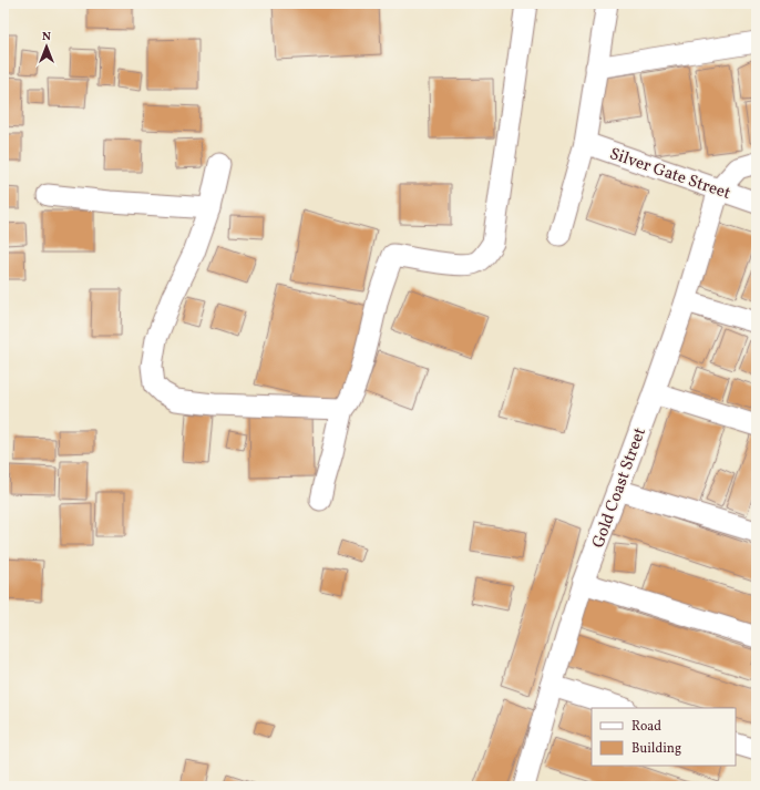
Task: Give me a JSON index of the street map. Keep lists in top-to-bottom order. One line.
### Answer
{"streets":{"street":["Silver Gate Street","Gold Coast Street"]},"crossings":[["Silver Gate Street","Gold Coast Street"]],"legend":["Road","Building"],"north":"top"}
